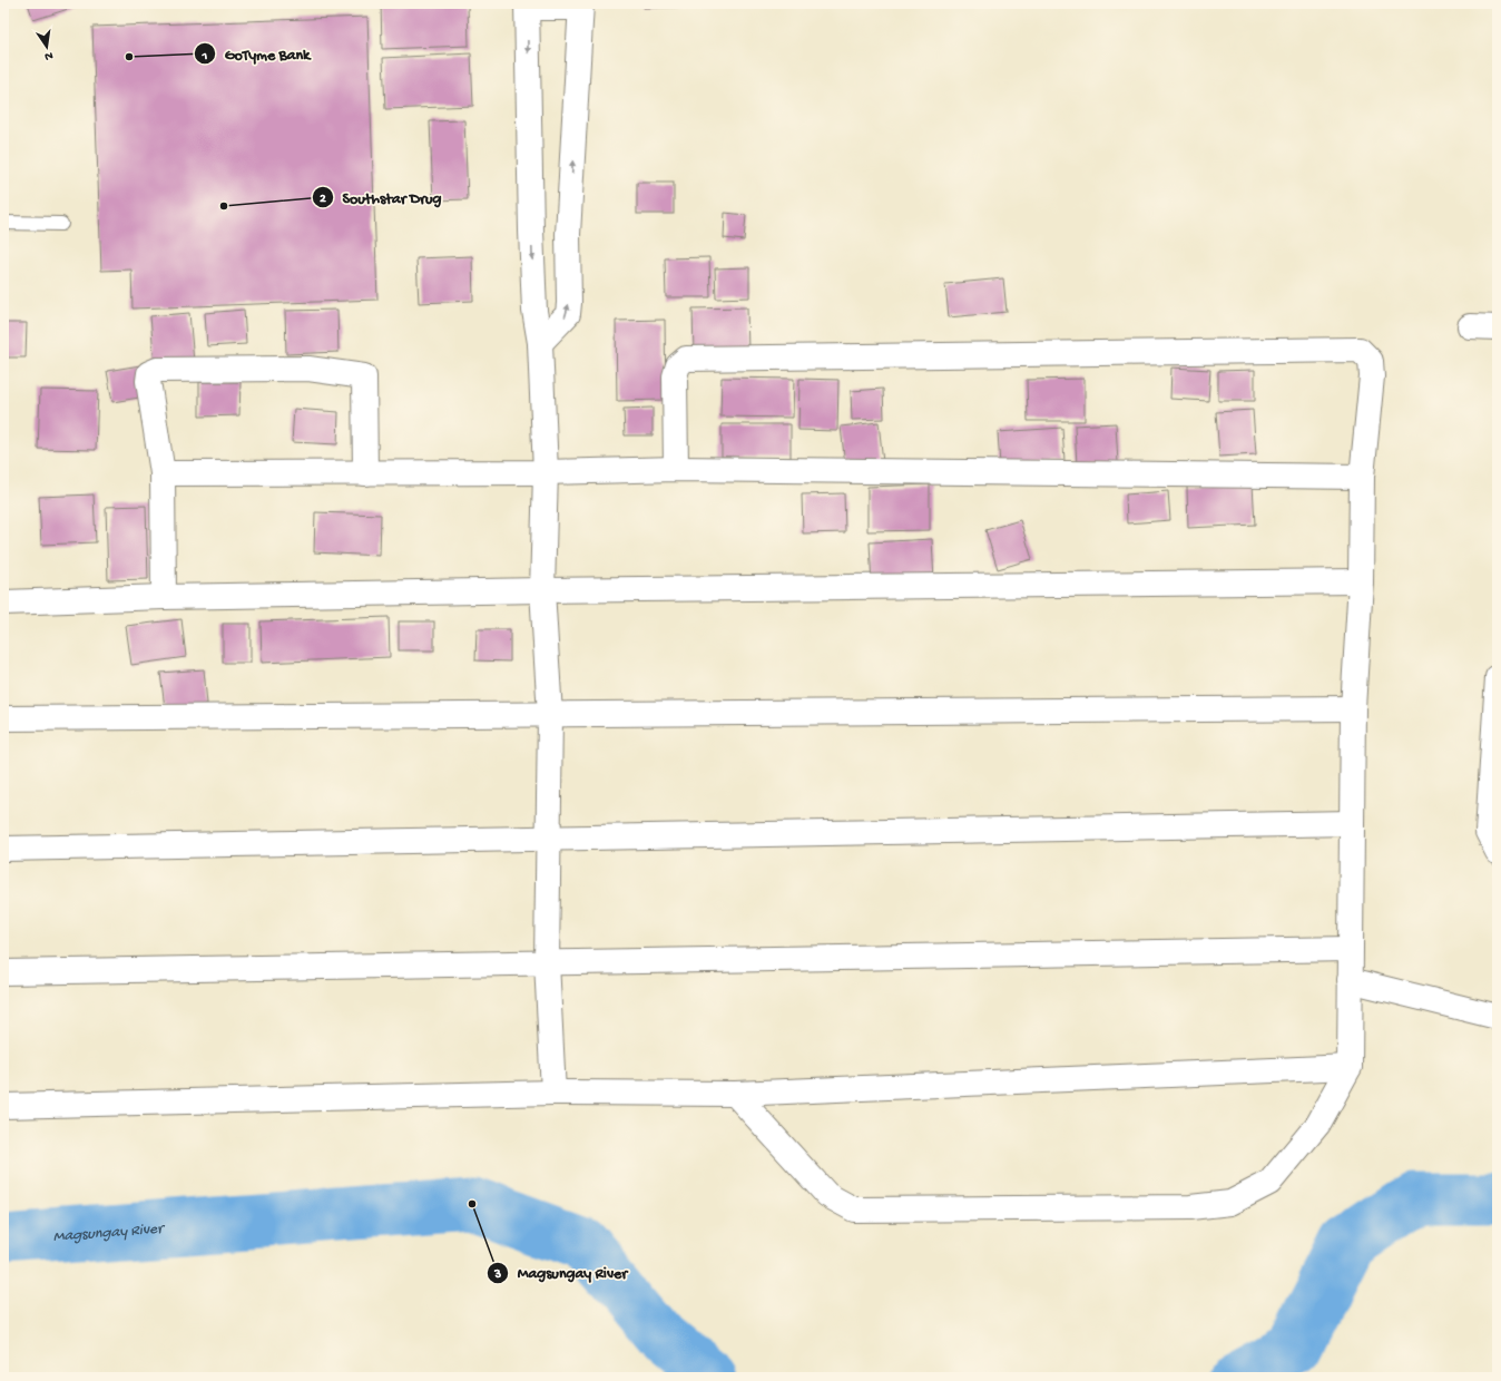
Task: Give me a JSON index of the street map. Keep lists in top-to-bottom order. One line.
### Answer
{"water":["Magsungay River"],"places":["GoTyme Bank","Southstar Drug","Magsungay River"],"north":"bottom"}
